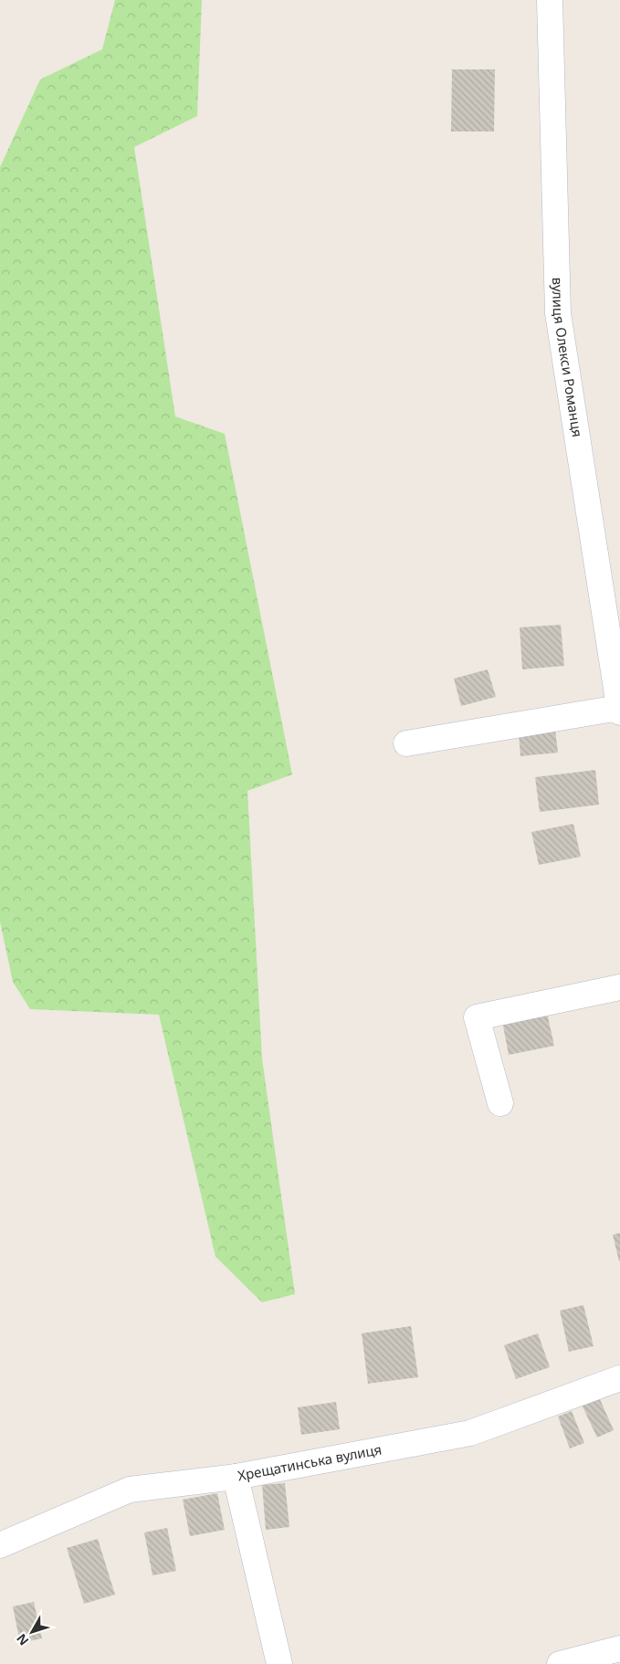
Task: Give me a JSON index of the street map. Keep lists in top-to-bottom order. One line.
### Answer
{"streets":{"street":["вулиця Олекси Романця","Хрещатинська вулиця"]},"north":"bottom left"}
